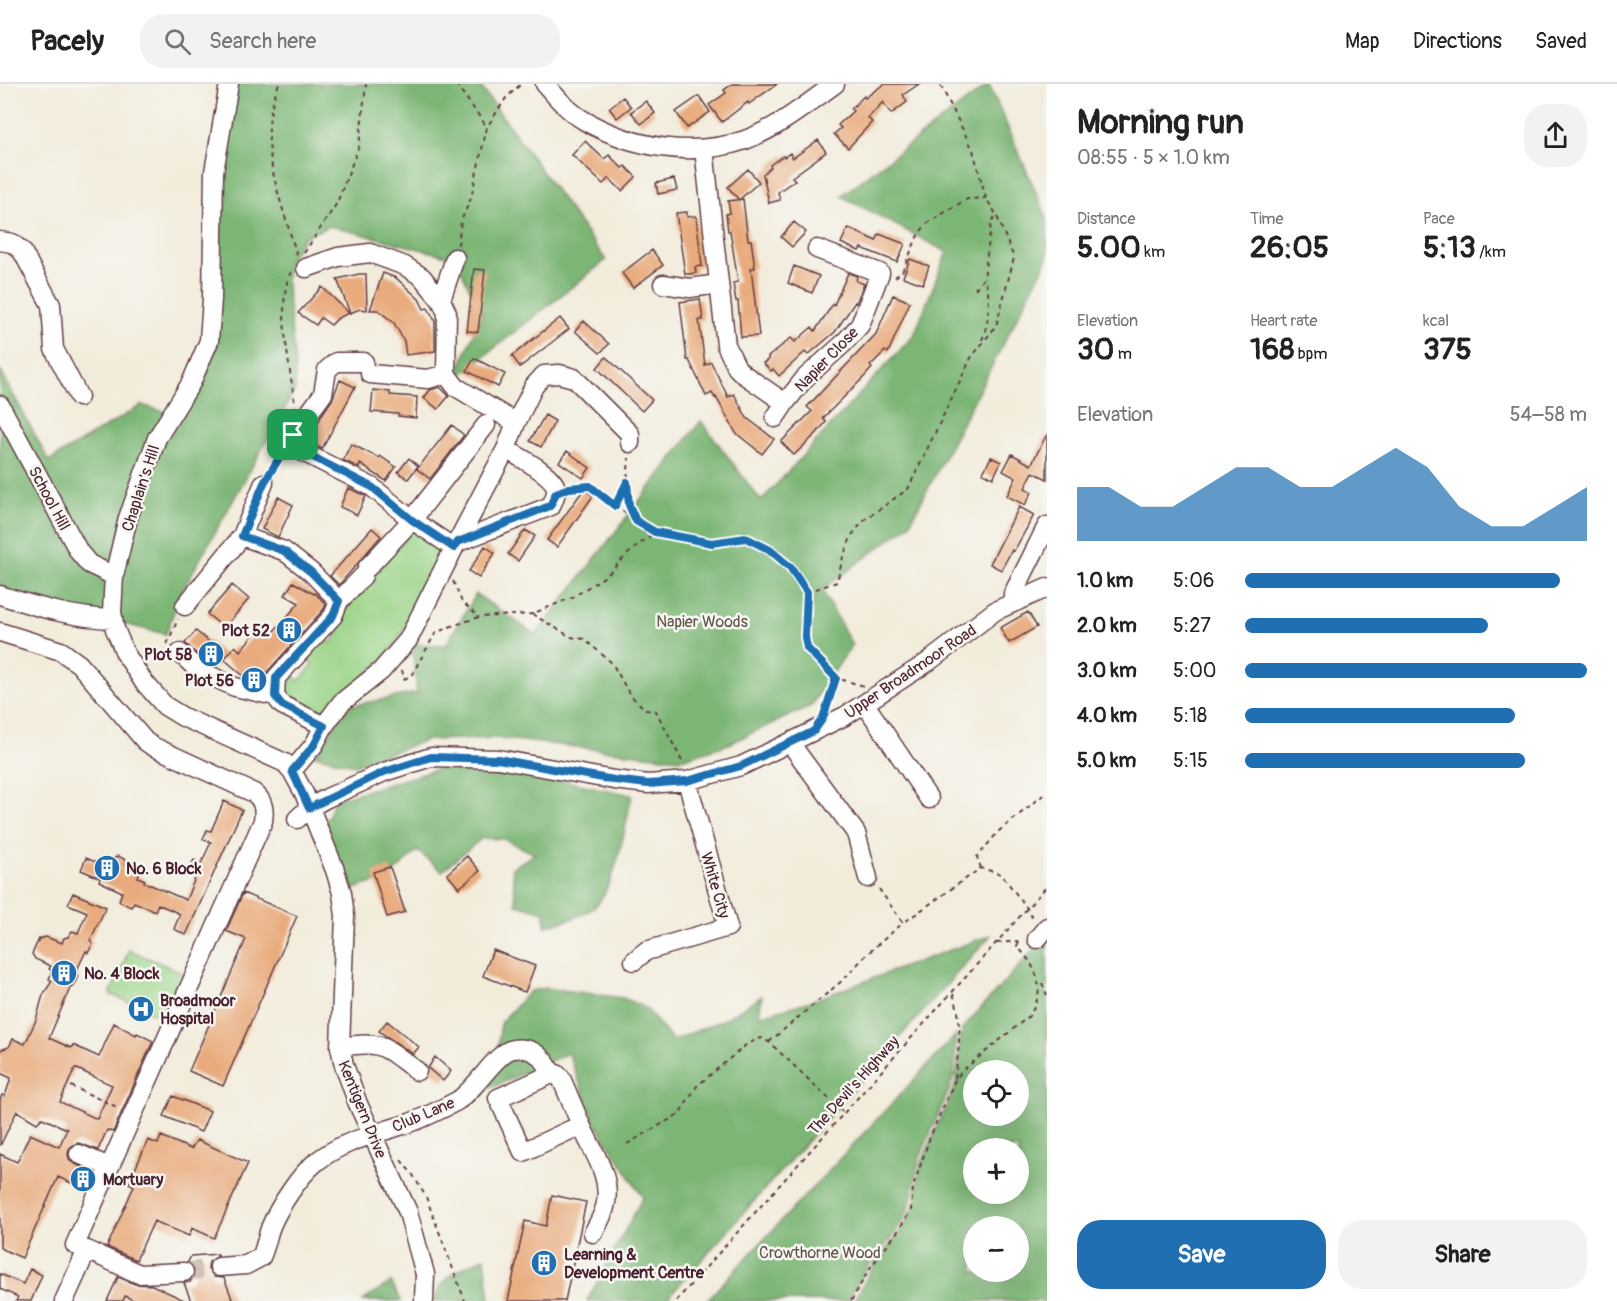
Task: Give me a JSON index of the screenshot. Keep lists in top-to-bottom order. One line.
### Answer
{"streets":{"street":["Napier Close","Chaplain's Hill","School Hill","Upper Broadmoor Road","White City","Kentigern Drive","Club Lane"],"path":["The Devil's Highway"]},"crossings":[["Chaplain's Hill","School Hill"],["Chaplain's Hill","Upper Broadmoor Road"],["Chaplain's Hill","Kentigern Drive"],["Upper Broadmoor Road","White City"],["Upper Broadmoor Road","Kentigern Drive"],["Kentigern Drive","Club Lane"]],"parks":["Napier Woods","Crowthorne Wood"],"places":{"building":["Plot 52","Plot 58","Plot 56","No. 6 Block","No. 4 Block","Mortuary","Learning & Development Centre"],"hospital":["Broadmoor Hospital"]},"page":{"header":"Pacely","search":"Search here","nav":["Map","Directions","Saved"],"heading":["Morning run","08:55 · 5 × 1.0 km"],"stats":[["Distance","5.00 km"],["Time","26:05"],["Pace","5:13 /km"],["Elevation","30 m"],["Heart rate","168 bpm"],["kcal","375"]],"chart":["Elevation","54–58 m"],"list":[{"name":"1.0 km","note":"5:06"},{"name":"2.0 km","note":"5:27"},{"name":"3.0 km","note":"5:00"},{"name":"4.0 km","note":"5:18"},{"name":"5.0 km","note":"5:15"}],"map_buttons":["+","−"],"buttons":["Save","Share"]}}
